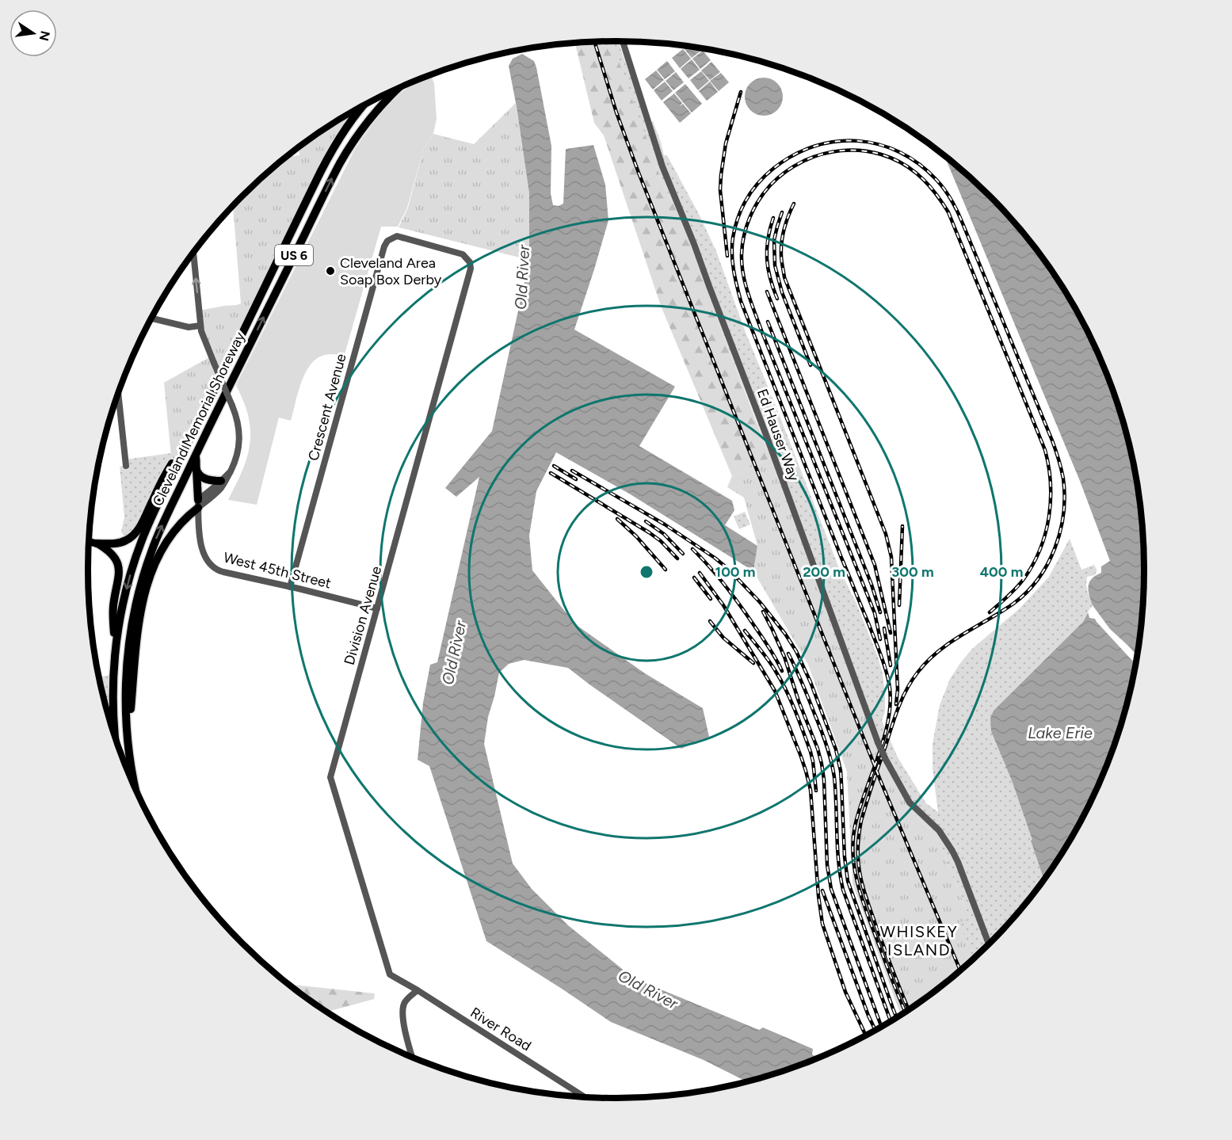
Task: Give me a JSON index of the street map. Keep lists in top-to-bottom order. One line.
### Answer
{"streets":{"highway":["US 6","Cleveland Memorial Shoreway"],"street":["Crescent Avenue","Ed Hauser Way","West 45th Street","Division Avenue","River Road"]},"crossings":[["Crescent Avenue","West 45th Street"],["Crescent Avenue","Division Avenue"],["West 45th Street","Division Avenue"],["Division Avenue","River Road"]],"districts":["WHISKEY ISLAND"],"water":["Old River","Lake Erie"],"places":["Cleveland Area Soap Box Derby"],"north":"right","rings":["100 m","200 m","300 m","400 m"]}
